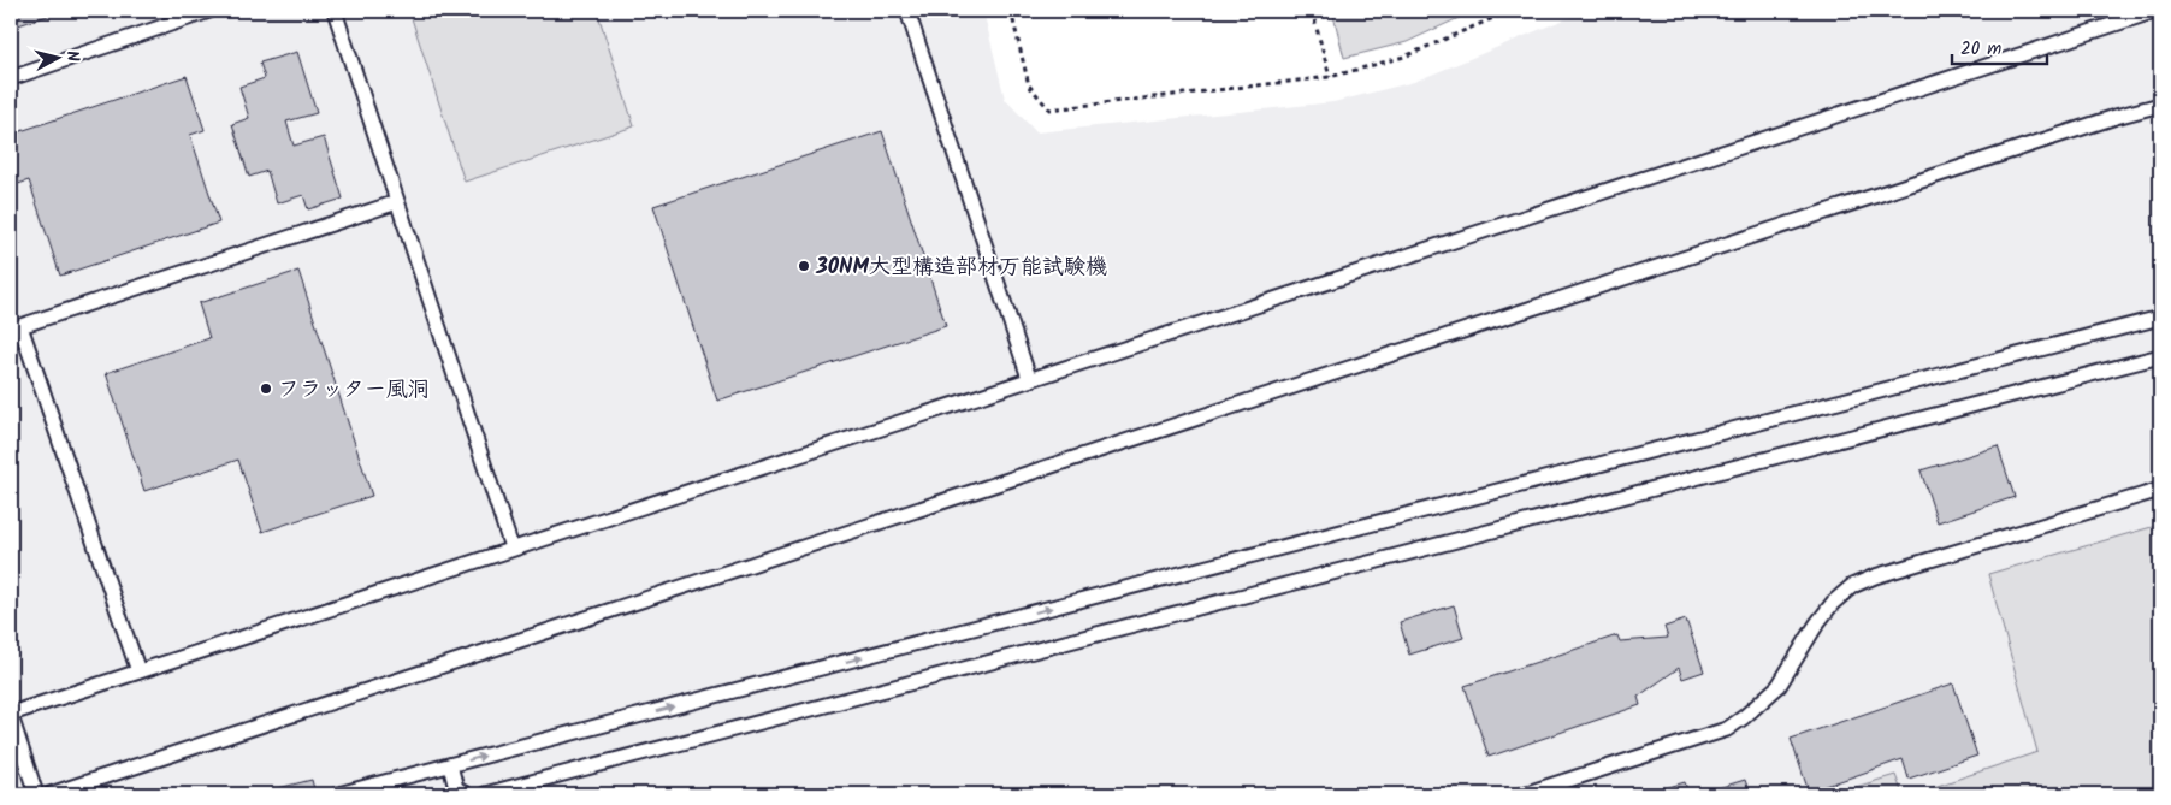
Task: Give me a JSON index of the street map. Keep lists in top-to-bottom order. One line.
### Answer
{"places":["30NM大型構造部材万能試験機","フラッター風洞"],"scale_bar":"20 m","north":"right"}
